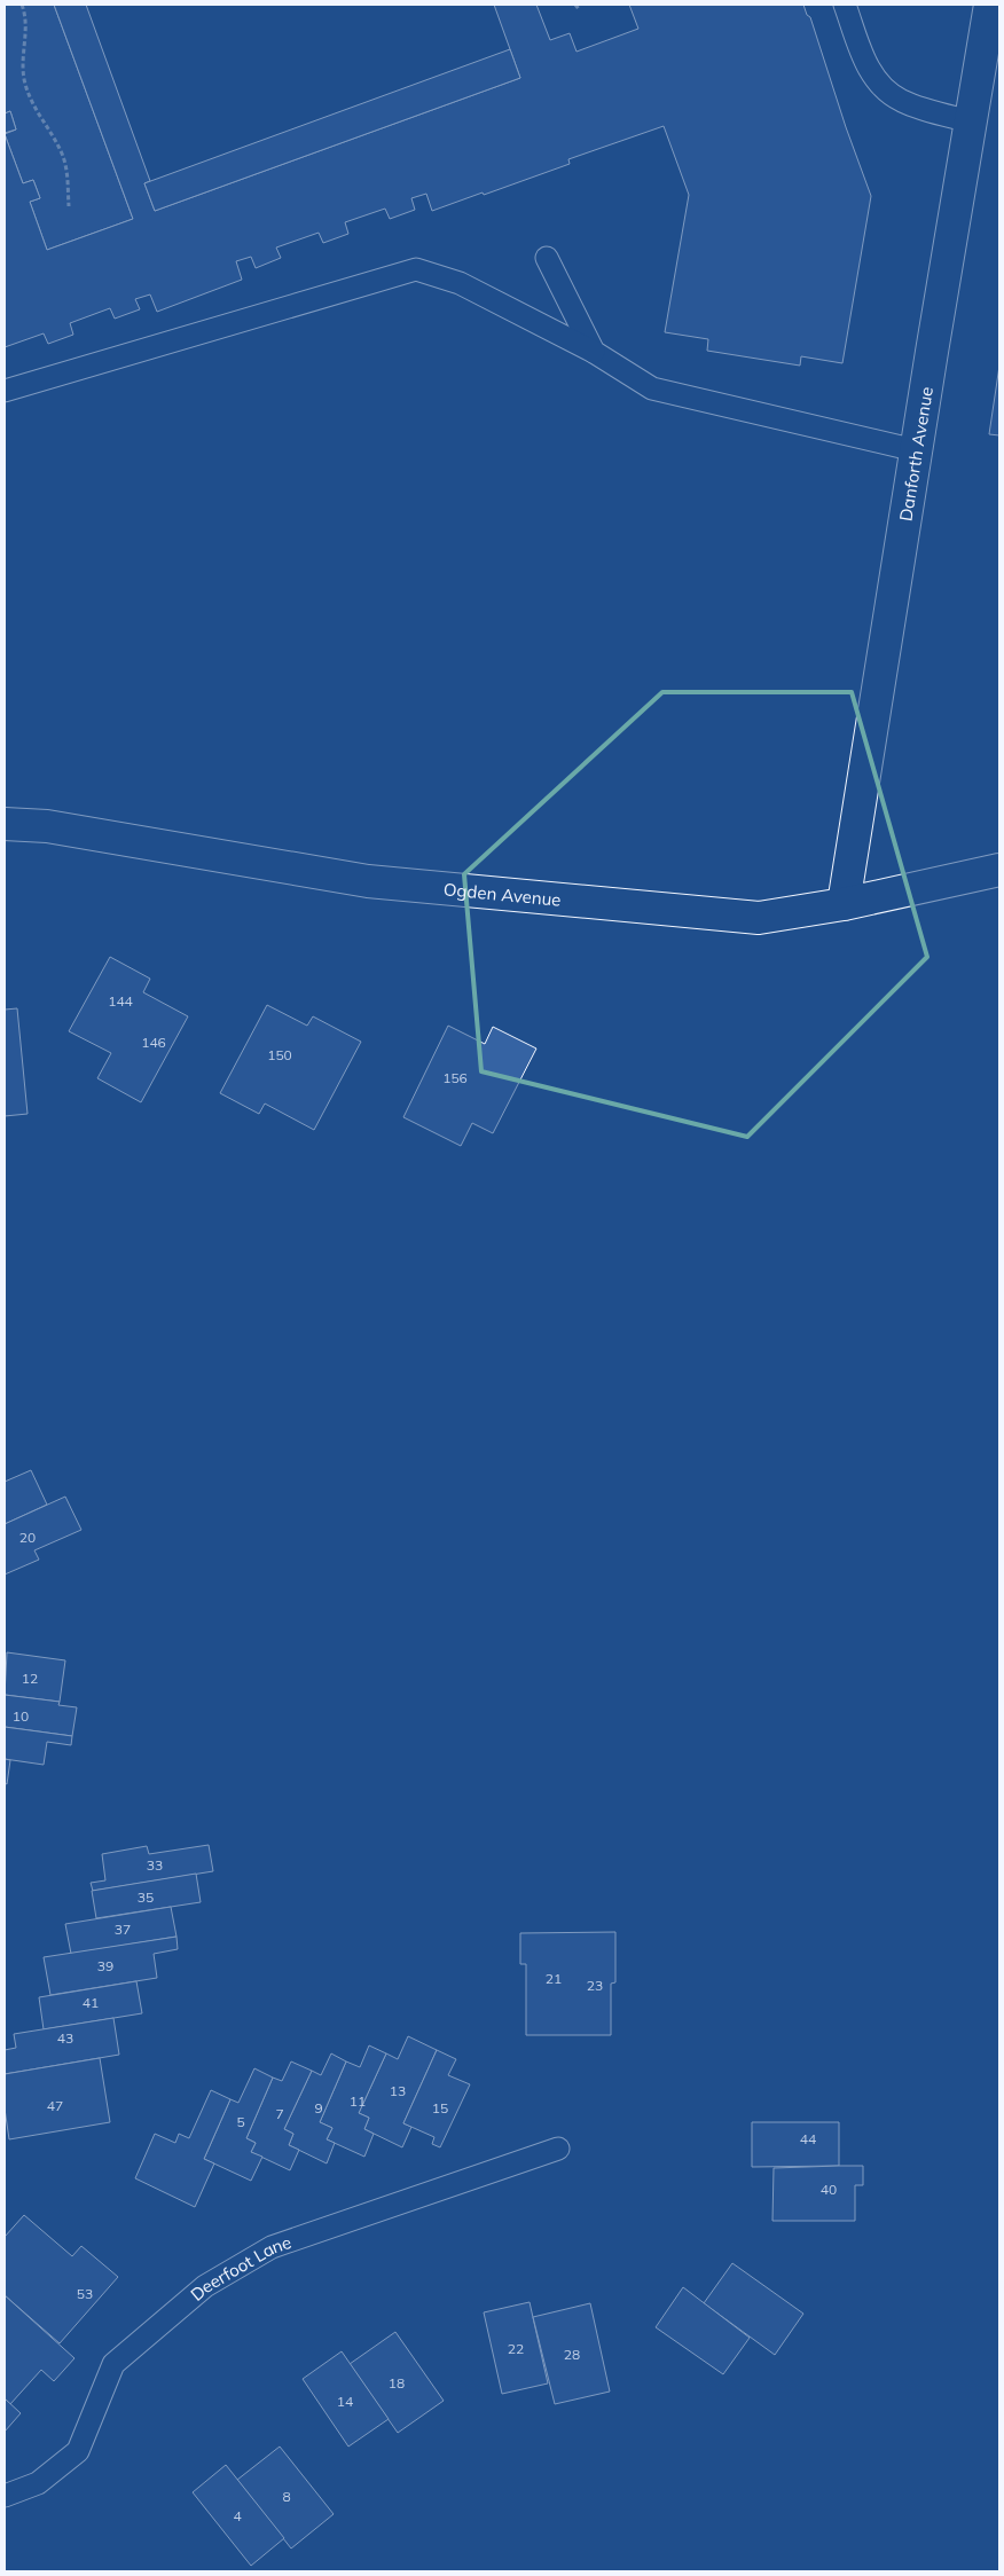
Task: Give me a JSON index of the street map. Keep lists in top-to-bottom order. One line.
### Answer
{"streets":{"street":["Danforth Avenue","Ogden Avenue"],"lane":["Deerfoot Lane"]},"crossings":[["Danforth Avenue","Ogden Avenue"]],"house_numbers":["144","146","150","156","20","12","10","33","35","37","39","21","23","41","43","13","11","47","9","15","7","5","44","40","53","22","28","18","14","8","4"]}
